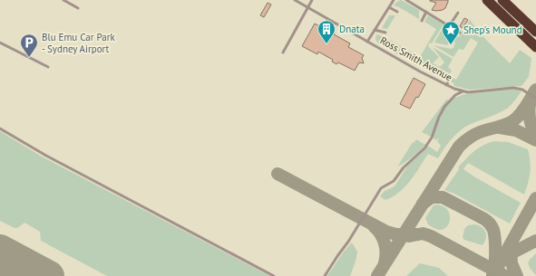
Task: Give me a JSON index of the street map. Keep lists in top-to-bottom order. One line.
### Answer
{"streets":{"lane":["Ross Smith Avenue"]},"places":{"building":["Dnata"],"place":["Shep's Mound"],"parking":["Blu Emu Car Park - Sydney Airport"]}}
